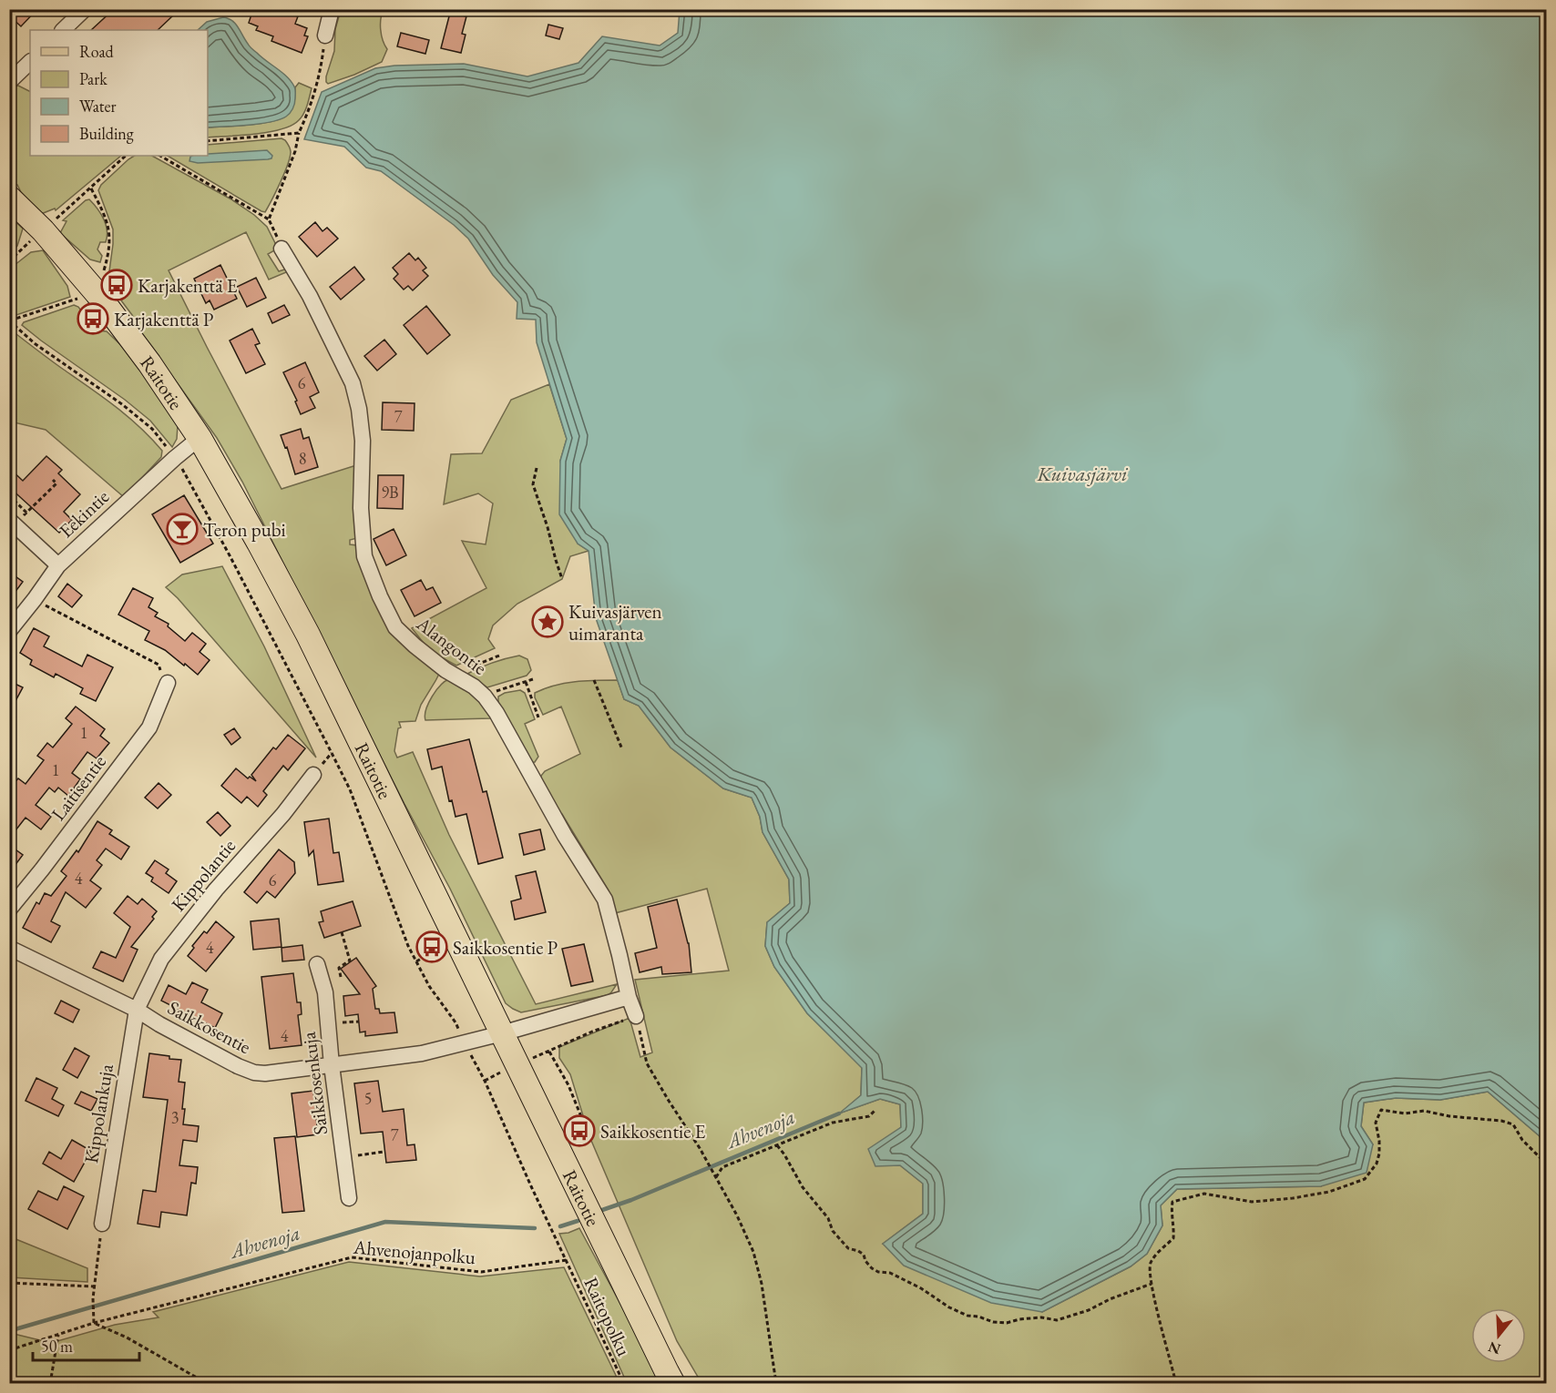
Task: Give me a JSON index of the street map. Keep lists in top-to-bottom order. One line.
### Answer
{"streets":{"main road":["Raitotie"],"street":["Eekintie","Alangontie","Laitisentie","Kippolantie","Saikkosentie","Saikkosenkuja","Kippolankuja"],"path":["Ahvenojanpolku","Raitopolku"]},"crossings":[["Raitotie","Eekintie"],["Raitotie","Saikkosentie"],["Kippolantie","Saikkosentie"],["Kippolantie","Kippolankuja"],["Saikkosentie","Saikkosenkuja"],["Saikkosentie","Kippolankuja"],["Ahvenojanpolku","Raitopolku"]],"water":["Kuivasjärvi","Ahvenoja"],"places":{"bus stop":["Karjakenttä E","Karjakenttä P","Saikkosentie P","Saikkosentie E"],"bar":["Teron pubi"],"place":["Kuivasjärven uimaranta"]},"house_numbers":["6","7","8","9B","1","1","4","6","4","4","5","3","7"],"legend":["Road","Park","Water","Building"],"scale_bar":"50 m","north":"bottom"}
